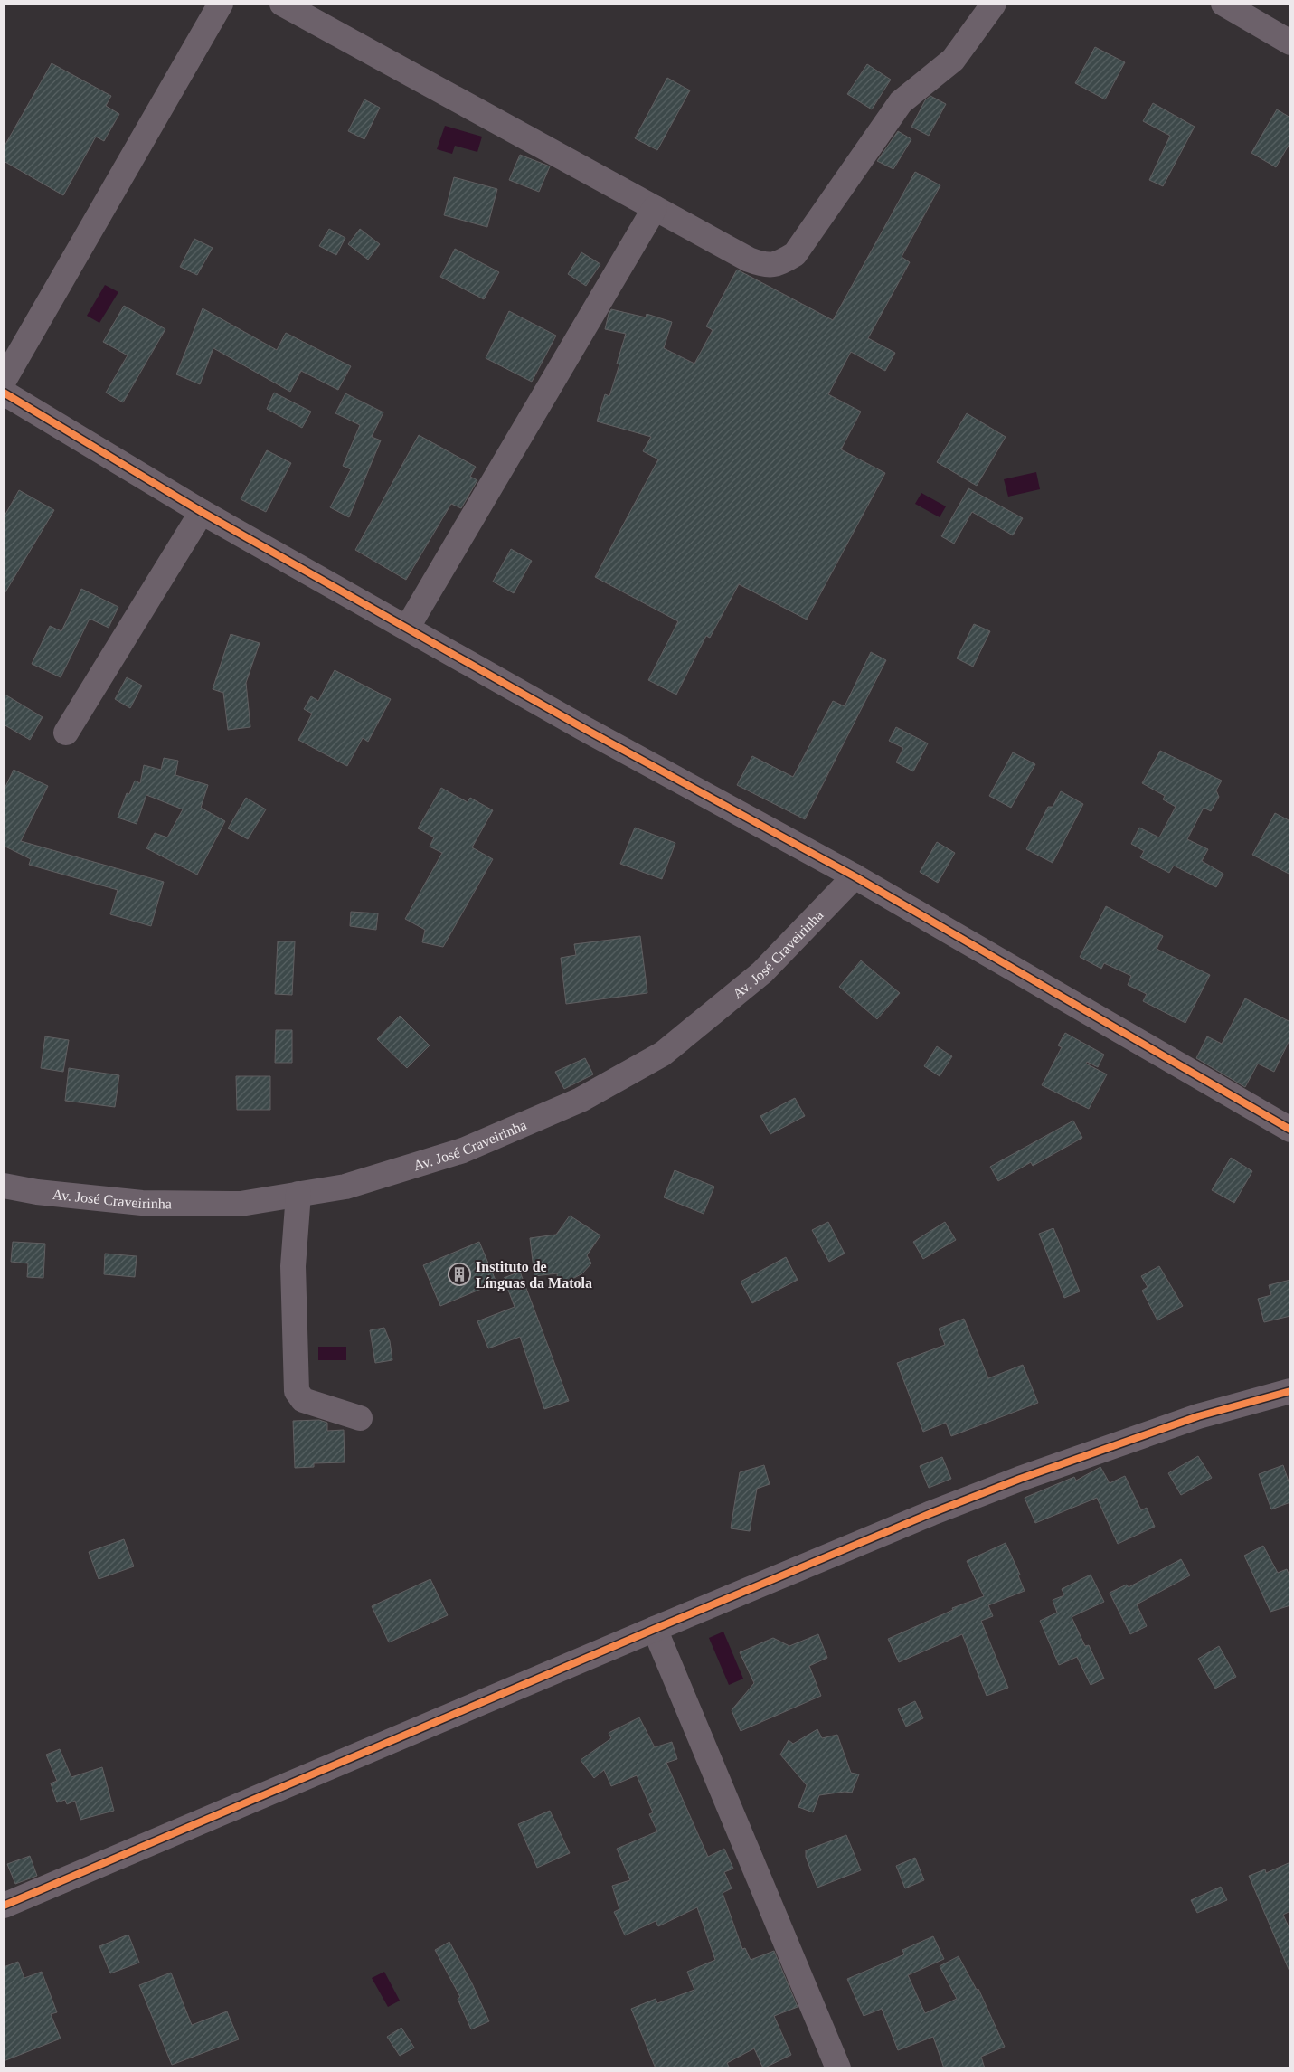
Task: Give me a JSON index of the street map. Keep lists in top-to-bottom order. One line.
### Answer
{"streets":{"street":["Av. José Craveirinha"]},"places":{"building":["Instituto de Línguas da Matola"]}}
